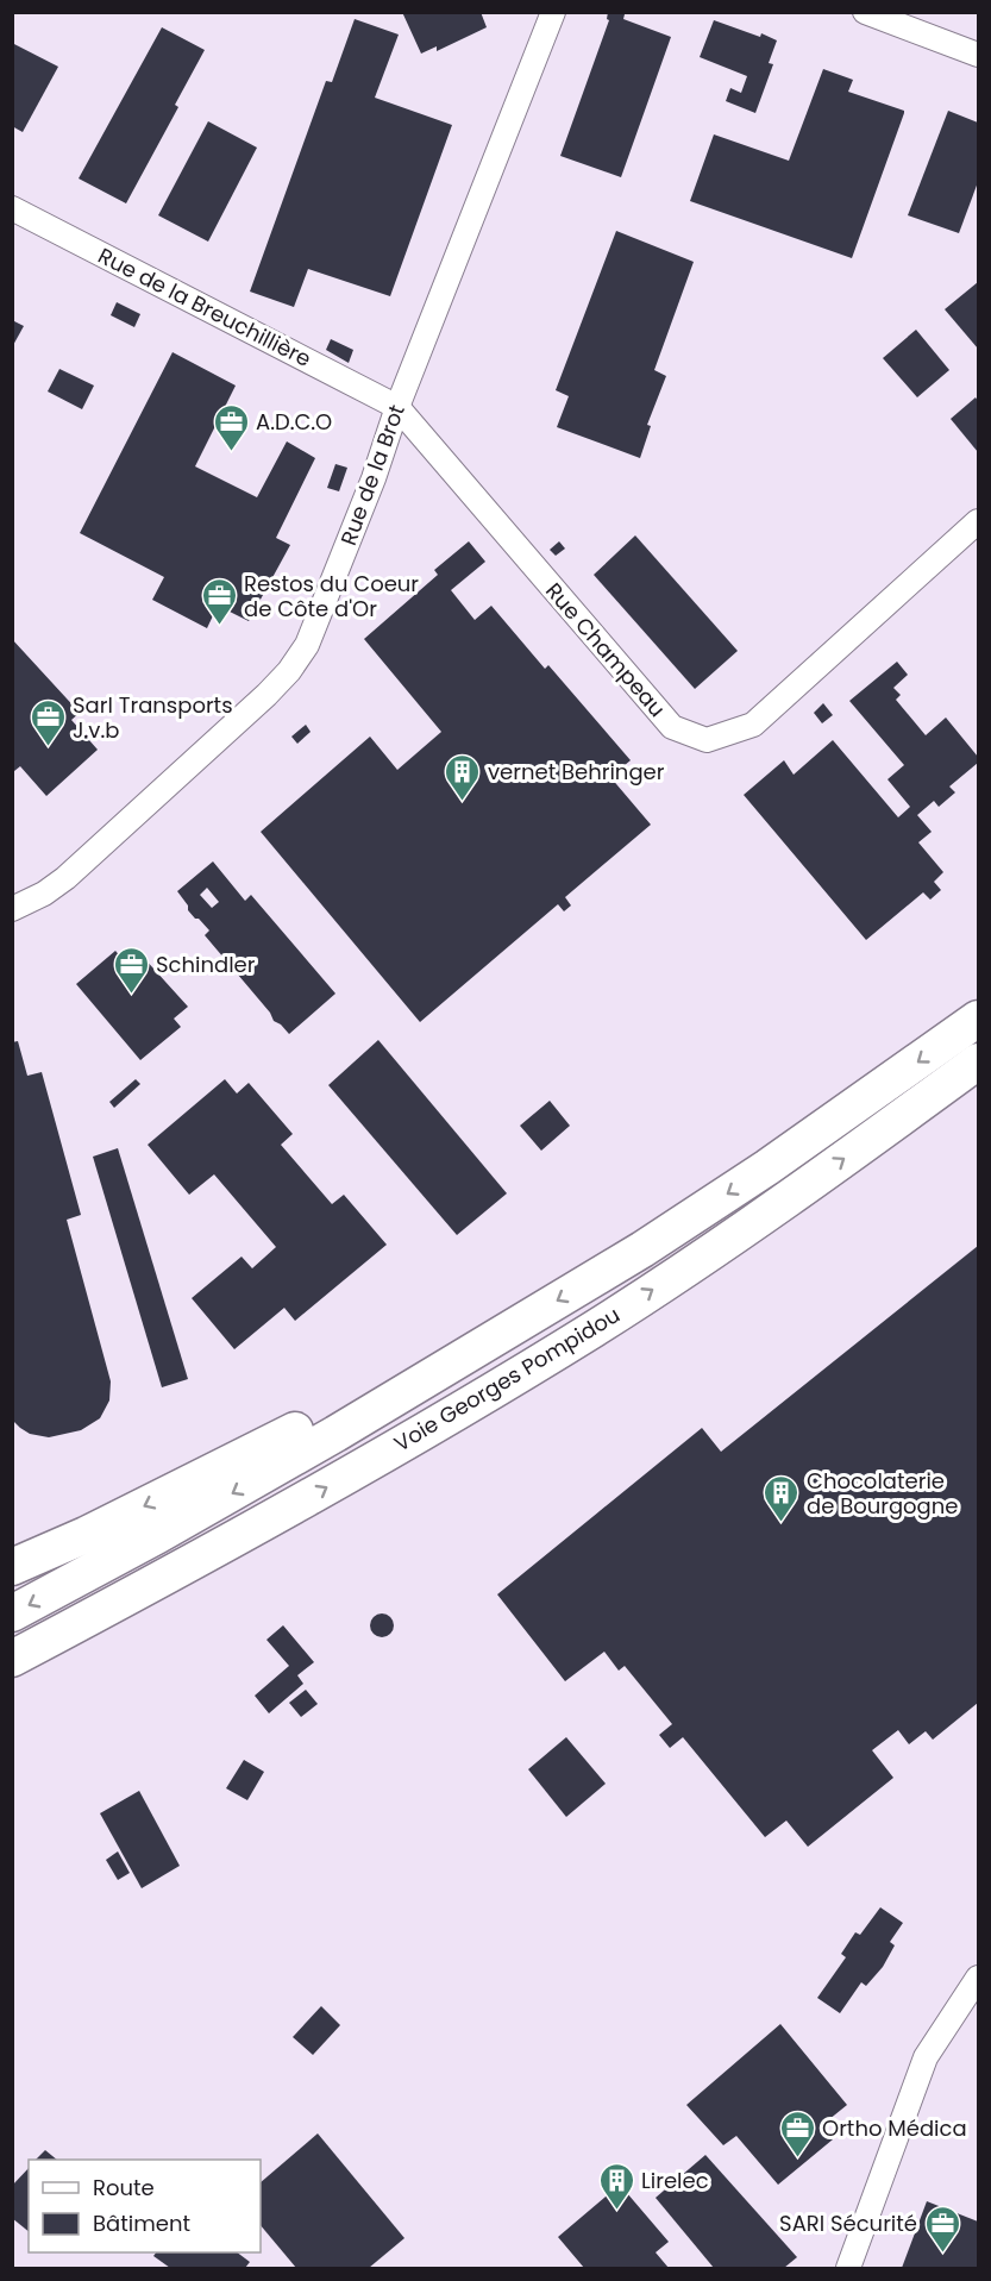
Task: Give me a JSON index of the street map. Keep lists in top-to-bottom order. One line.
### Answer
{"streets":{"highway":["Voie Georges Pompidou"],"street":["Rue de la Breuchillière","Rue de la Brot","Rue Champeau"]},"crossings":[["Rue de la Breuchillière","Rue de la Brot"],["Rue de la Breuchillière","Rue Champeau"],["Rue de la Brot","Rue Champeau"]],"places":{"office":["A.D.C.O","Restos du Coeur de Côte d'Or","Sarl Transports J.v.b","Schindler","Ortho Médica","SARI Sécurité"],"building":["vernet Behringer","Chocolaterie de Bourgogne","Lirelec"]},"legend":["Route","Bâtiment"]}
